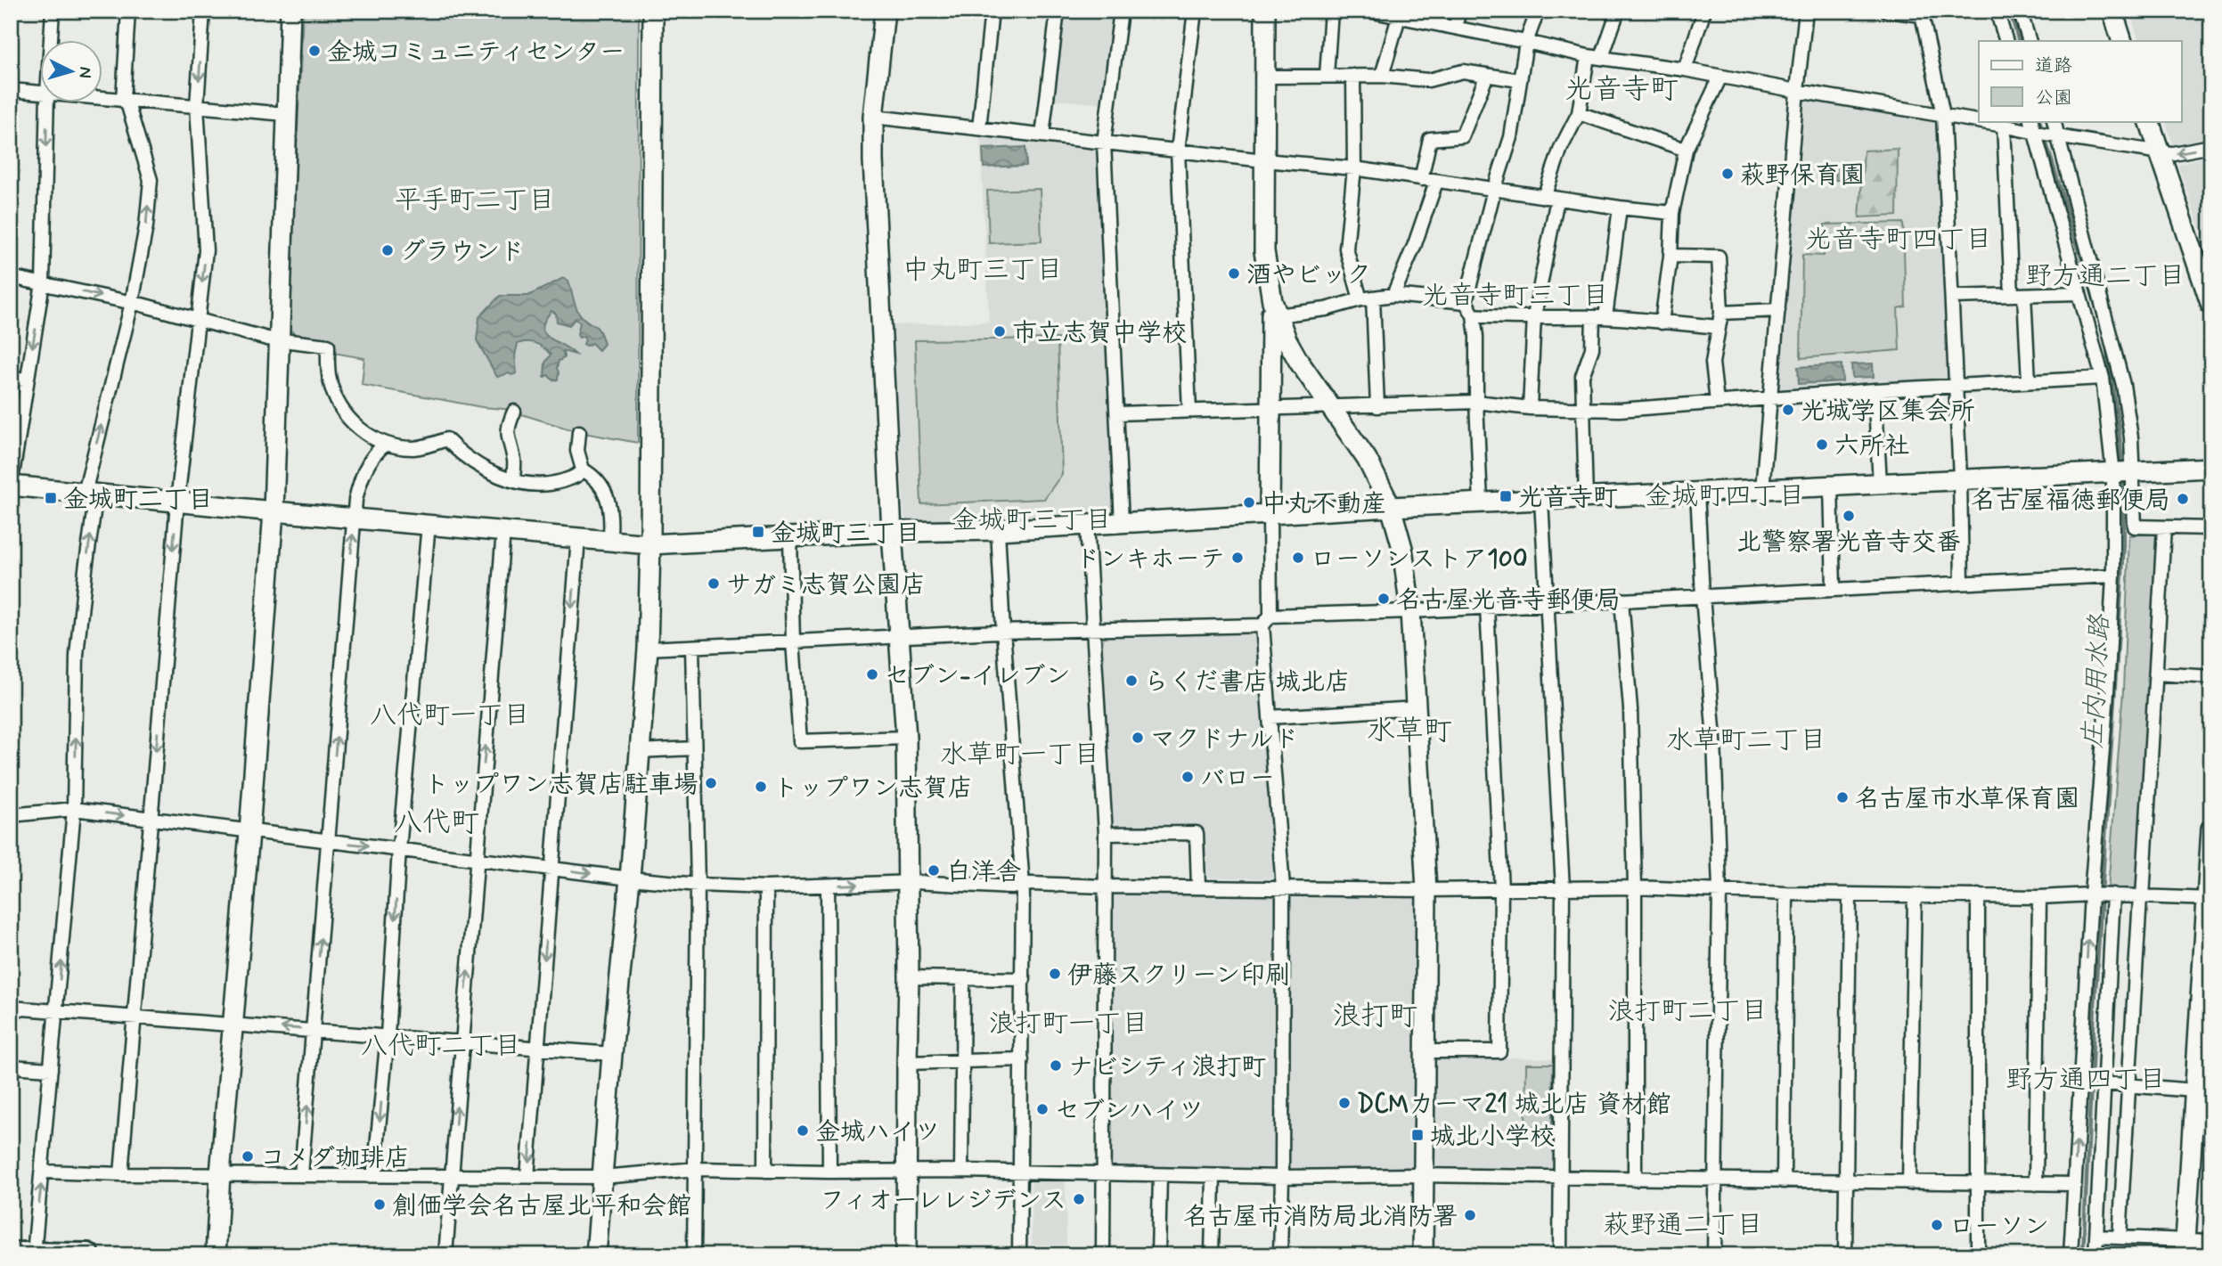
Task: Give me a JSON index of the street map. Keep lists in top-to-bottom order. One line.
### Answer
{"districts":["光音寺町","平手町二丁目","光音寺町四丁目","中丸町三丁目","野方通二丁目","光音寺町三丁目","金城町四丁目","金城町三丁目","八代町一丁目","水草町","水草町二丁目","水草町一丁目","八代町","浪打町二丁目","浪打町","浪打町一丁目","八代町二丁目","野方通四丁目","萩野通二丁目"],"water":["庄内用水路"],"places":{"other":["金城コミュニティセンター","萩野保育園","グラウンド","酒やビック","市立志賀中学校","光城学区集会所","六所社","名古屋福徳郵便局","中丸不動産","北警察署光音寺交番","ドンキホーテ","ローソンストア100","サガミ志賀公園店","名古屋光音寺郵便局","セブン-イレブン","らくだ書店 城北店","マクドナルド","バロー","トップワン志賀店駐車場","トップワン志賀店","名古屋市水草保育園","白洋舎","伊藤スクリーン印刷","ナビシティ浪打町","DCMカーマ21 城北店 資材館","セブンハイツ","金城ハイツ","コメダ珈琲店","フィオーレレジデンス","創価学会名古屋北平和会館","名古屋市消防局北消防署","ローソン"],"transit":["光音寺町","金城町二丁目","金城町三丁目","城北小学校"]},"legend":["道路","公園"],"north":"right"}
